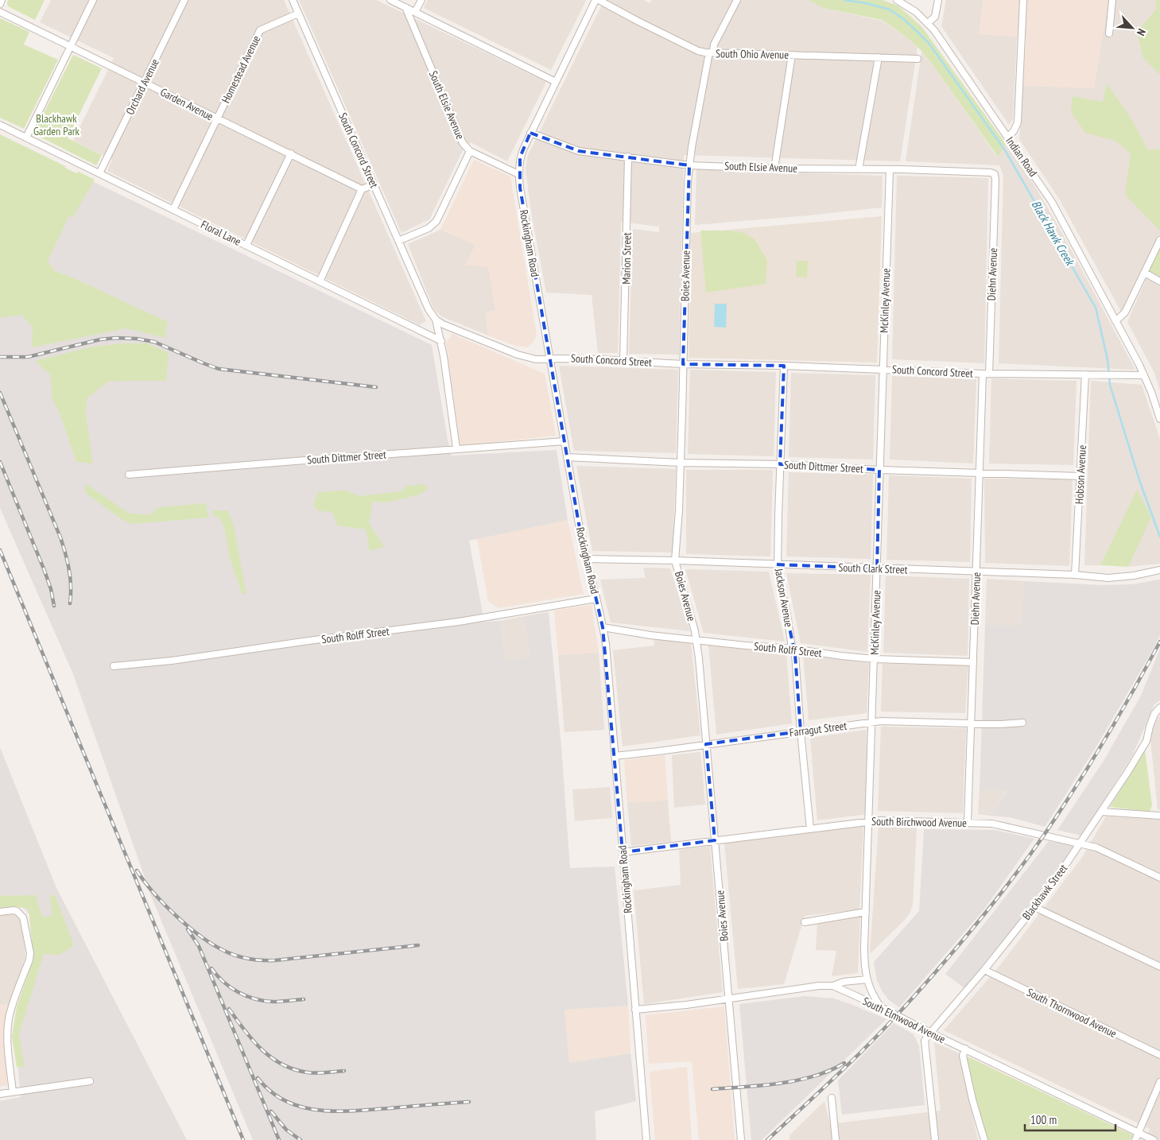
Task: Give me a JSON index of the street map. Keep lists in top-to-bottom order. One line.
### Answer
{"streets":{"street":["South Ohio Avenue","Homestead Avenue","Orchard Avenue","Garden Avenue","South Elsie Avenue","South Concord Street","Indian Road","Floral Lane","Rockingham Road","Marion Street","Diehn Avenue","Boies Avenue","McKinley Avenue","South Dittmer Street","Hobson Avenue","South Clark Street","Jackson Avenue","South Rolff Street","Farragut Street","South Birchwood Avenue","Blackhawk Street","South Thornwood Avenue","South Elmwood Avenue"]},"crossings":[["South Ohio Avenue","Boies Avenue"],["Homestead Avenue","Garden Avenue"],["Homestead Avenue","South Concord Street"],["Homestead Avenue","Floral Lane"],["Orchard Avenue","Garden Avenue"],["Orchard Avenue","Floral Lane"],["South Elsie Avenue","Rockingham Road"],["South Elsie Avenue","Marion Street"],["South Elsie Avenue","Diehn Avenue"],["South Elsie Avenue","Boies Avenue"],["South Elsie Avenue","McKinley Avenue"],["South Concord Street","Indian Road"],["South Concord Street","Rockingham Road"],["South Concord Street","Marion Street"],["South Concord Street","Diehn Avenue"],["South Concord Street","Boies Avenue"],["South Concord Street","McKinley Avenue"],["South Concord Street","Hobson Avenue"],["South Concord Street","Jackson Avenue"],["Rockingham Road","South Dittmer Street"],["Rockingham Road","South Clark Street"],["Rockingham Road","South Rolff Street"],["Rockingham Road","Farragut Street"],["Rockingham Road","South Birchwood Avenue"],["Rockingham Road","South Elmwood Avenue"],["Diehn Avenue","South Dittmer Street"],["Diehn Avenue","South Clark Street"],["Diehn Avenue","South Rolff Street"],["Diehn Avenue","Farragut Street"],["Diehn Avenue","South Birchwood Avenue"],["Boies Avenue","South Dittmer Street"],["Boies Avenue","South Clark Street"],["Boies Avenue","South Rolff Street"],["Boies Avenue","Farragut Street"],["Boies Avenue","South Birchwood Avenue"],["Boies Avenue","South Elmwood Avenue"],["McKinley Avenue","South Dittmer Street"],["McKinley Avenue","South Clark Street"],["McKinley Avenue","South Rolff Street"],["McKinley Avenue","Farragut Street"],["McKinley Avenue","South Birchwood Avenue"],["McKinley Avenue","South Elmwood Avenue"],["South Dittmer Street","Hobson Avenue"],["South Dittmer Street","Jackson Avenue"],["Hobson Avenue","South Clark Street"],["South Clark Street","Jackson Avenue"],["Jackson Avenue","South Rolff Street"],["Jackson Avenue","Farragut Street"],["Jackson Avenue","South Birchwood Avenue"],["South Birchwood Avenue","Blackhawk Street"],["Blackhawk Street","South Thornwood Avenue"],["Blackhawk Street","South Elmwood Avenue"]],"water":["Black Hawk Creek"],"parks":["Blackhawk Garden Park"],"scale_bar":"100 m","north":"bottom right"}
